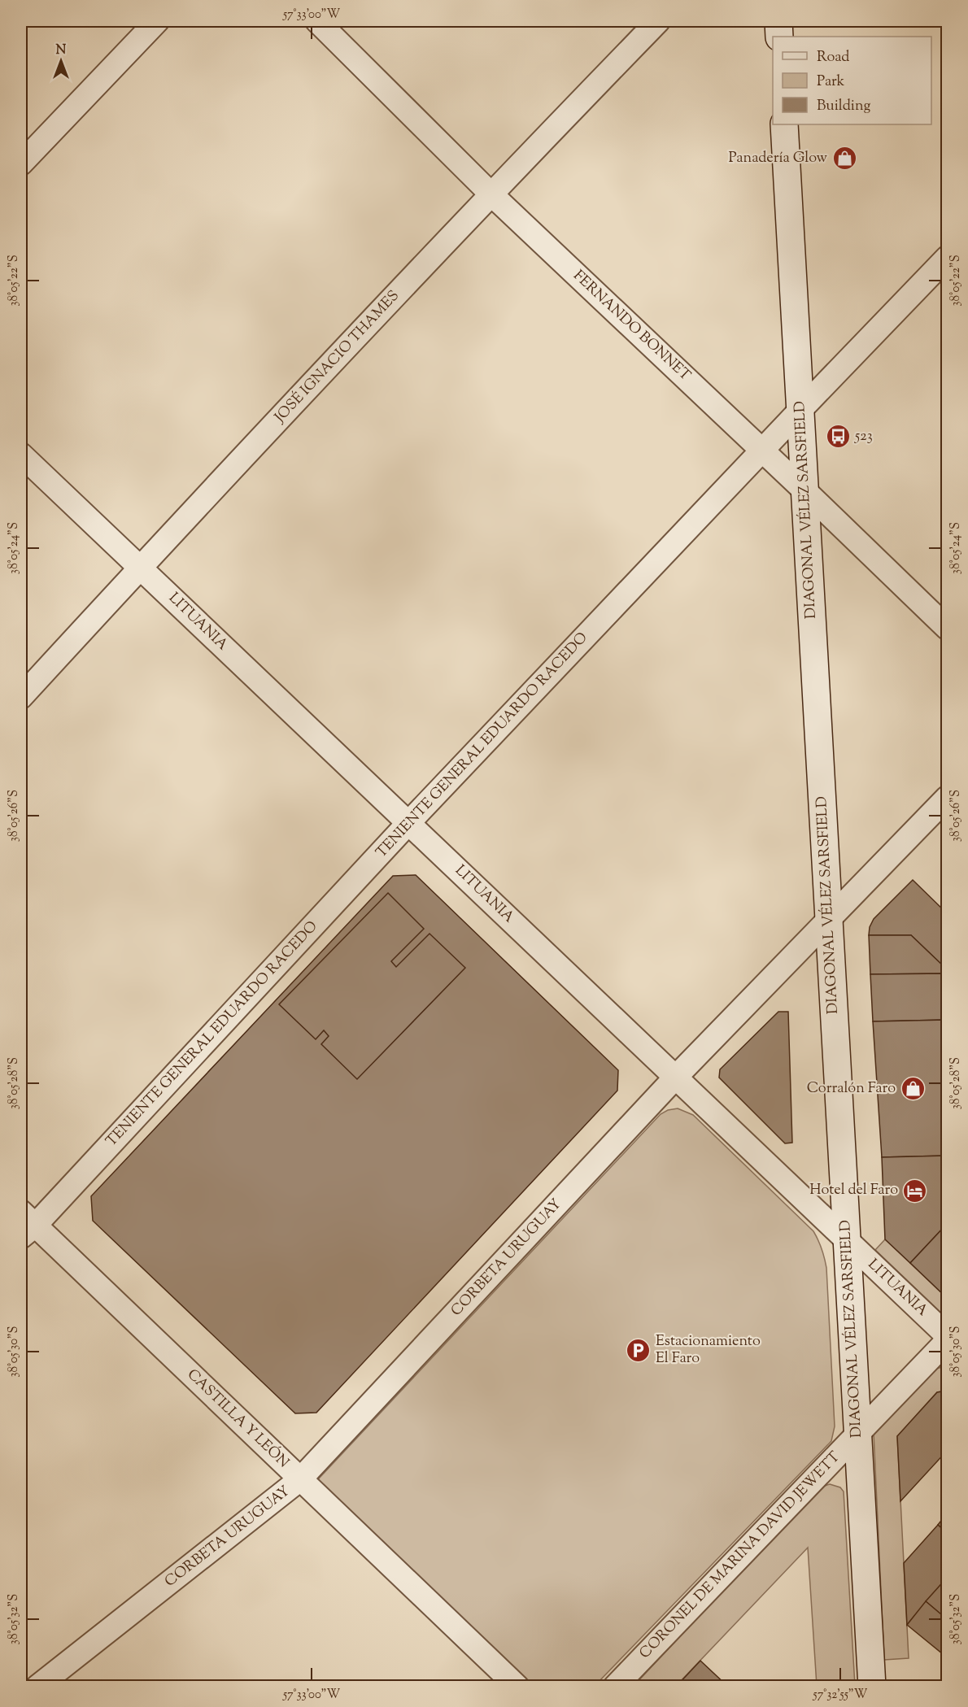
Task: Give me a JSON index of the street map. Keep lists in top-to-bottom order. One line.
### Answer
{"streets":{"main road":["DIAGONAL VÉLEZ SARSFIELD"],"street":["FERNANDO BONNET","JOSÉ IGNACIO THAMES","LITUANIA","TENIENTE GENERAL EDUARDO RACEDO","CORBETA URUGUAY","CASTILLA Y LEÓN","CORONEL DE MARINA DAVID JEWETT"]},"crossings":[["FERNANDO BONNET","JOSÉ IGNACIO THAMES"],["FERNANDO BONNET","DIAGONAL VÉLEZ SARSFIELD"],["FERNANDO BONNET","TENIENTE GENERAL EDUARDO RACEDO"],["JOSÉ IGNACIO THAMES","LITUANIA"],["DIAGONAL VÉLEZ SARSFIELD","LITUANIA"],["DIAGONAL VÉLEZ SARSFIELD","TENIENTE GENERAL EDUARDO RACEDO"],["DIAGONAL VÉLEZ SARSFIELD","CORBETA URUGUAY"],["DIAGONAL VÉLEZ SARSFIELD","CORONEL DE MARINA DAVID JEWETT"],["LITUANIA","TENIENTE GENERAL EDUARDO RACEDO"],["LITUANIA","CORBETA URUGUAY"],["TENIENTE GENERAL EDUARDO RACEDO","CASTILLA Y LEÓN"],["CORBETA URUGUAY","CASTILLA Y LEÓN"]],"places":{"shop":["Panadería Glow","Corralón Faro"],"bus stop":["523"],"hotel":["Hotel del Faro"],"parking":["Estacionamiento El Faro"]},"legend":["Road","Park","Building"],"north":"top","coordinates":["57°33'00\"W","38°05'22\"S","38°05'24\"S","38°05'26\"S","38°05'28\"S","38°05'30\"S","38°05'32\"S","57°32'55\"W"]}
